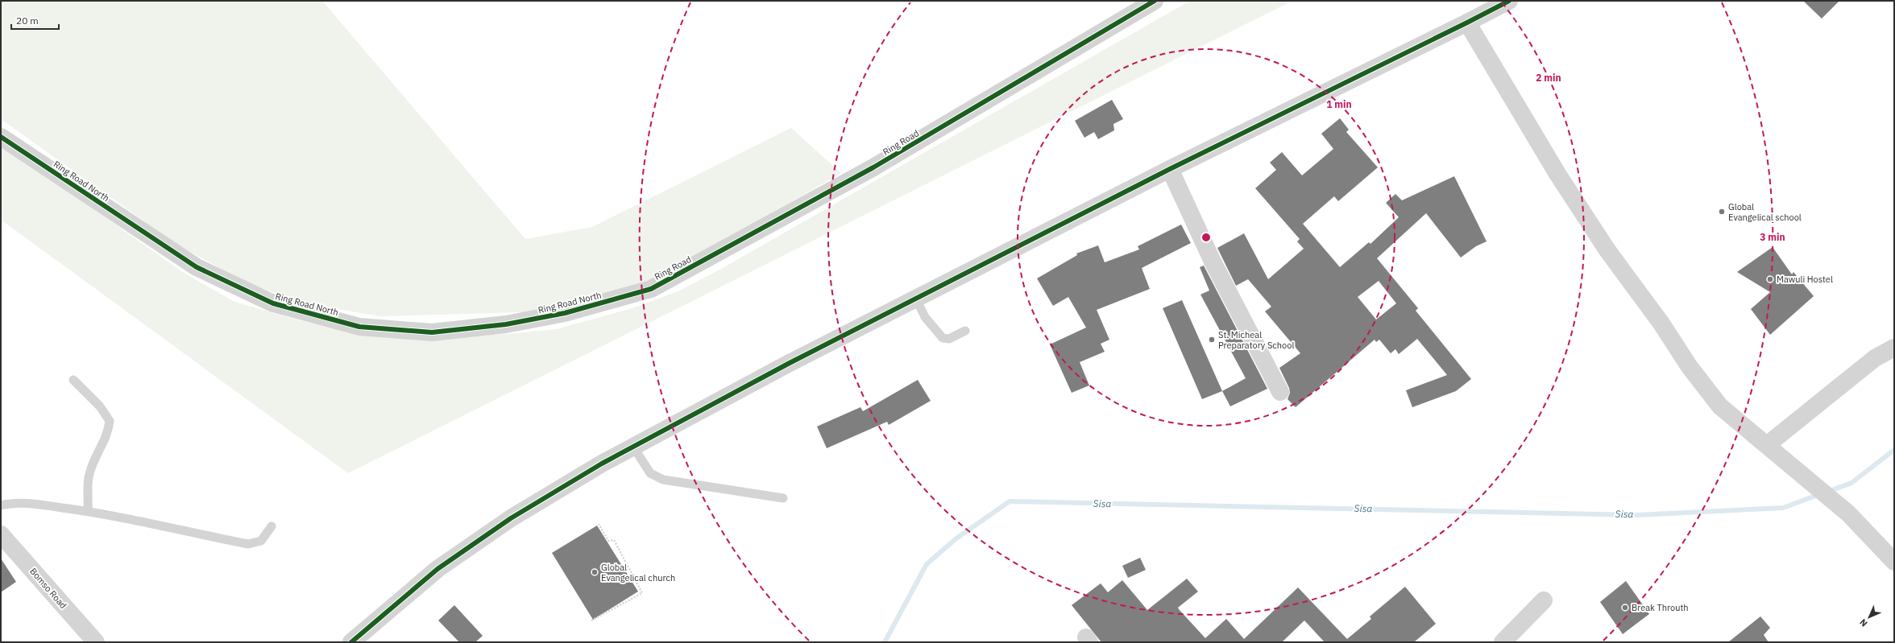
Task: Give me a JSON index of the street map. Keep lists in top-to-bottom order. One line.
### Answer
{"streets":{"street":["Ring Road","Ring Road North","Bomso Road"]},"crossings":[["Ring Road","Ring Road North"]],"water":["Sisa"],"places":["Global Evangelical school","Mawuli Hostel","St. Micheal Preparatory School","Global Evangelical church","Break Throuth"],"scale_bar":"20 m","north":"bottom left","rings":["2 min","1 min","3 min"]}
